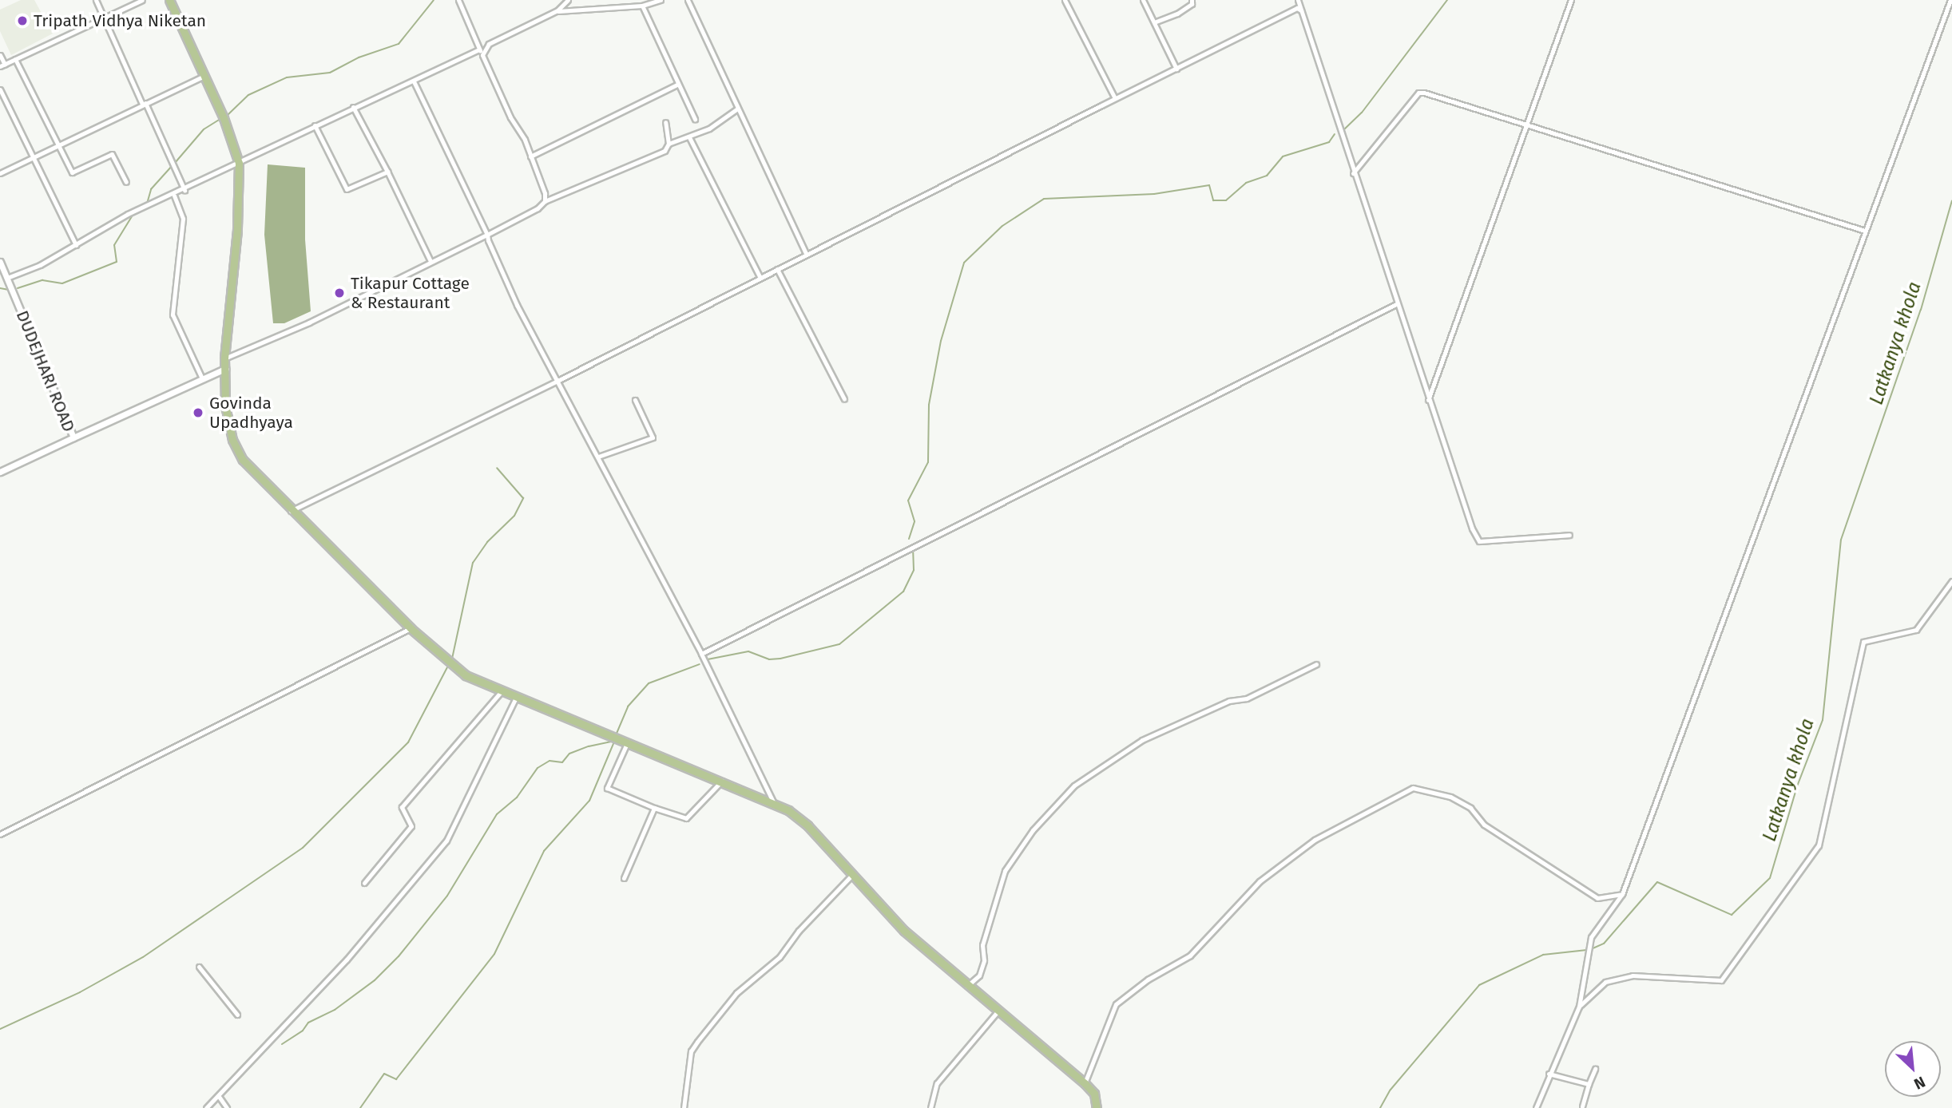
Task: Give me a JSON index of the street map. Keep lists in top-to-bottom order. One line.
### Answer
{"streets":{"street":["DUDEJHARI ROAD"]},"water":["Latkanya khola"],"places":["Tripath Vidhya Niketan","Tikapur Cottage & Restaurant","Govinda Upadhyaya"],"north":"bottom right"}
